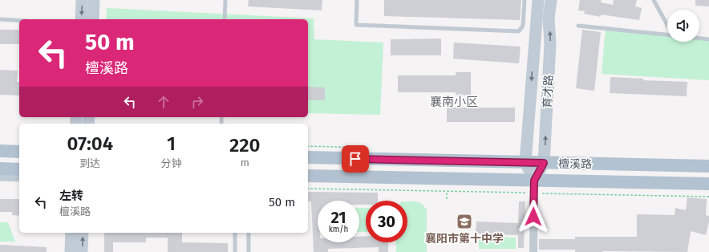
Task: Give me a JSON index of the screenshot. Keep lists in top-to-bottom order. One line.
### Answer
{"streets":{"main road":["檀溪路"],"street":["育才路"]},"crossings":[["育才路","檀溪路"]],"districts":["襄南小区"],"places":{"school or university":["襄阳市第十中学"]},"page":{"turn":["50 m","檀溪路"],"eta":["07:04","到达","1","分钟","220","m"],"list":[{"name":"左转","note":"檀溪路","value":"50 m"}],"speed":"21 km/h","limit":"30"}}
